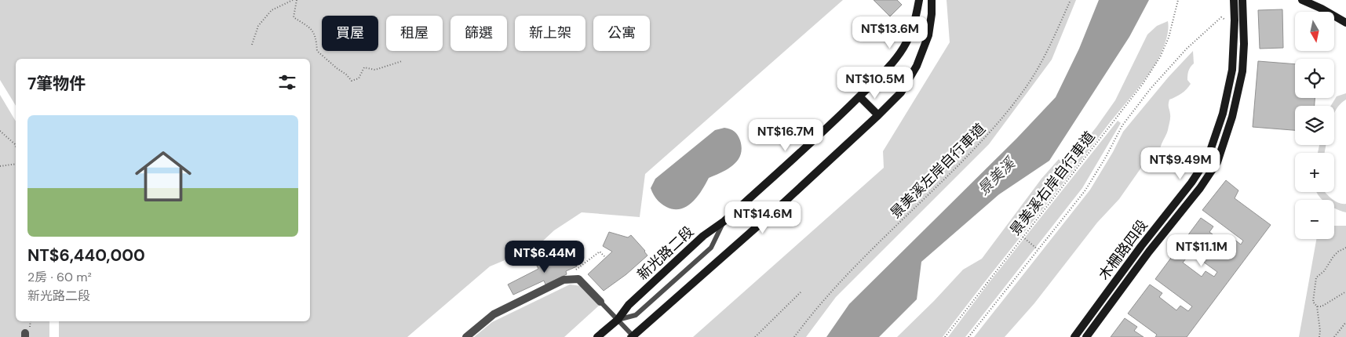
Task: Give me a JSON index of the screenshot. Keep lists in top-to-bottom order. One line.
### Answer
{"streets":{"street":["木柵路四段","新光路二段"],"path":["景美溪左岸自行車道","景美溪右岸自行車道"]},"water":["景美溪"],"north":"bottom","page":{"map_buttons":["+","−"],"chip":["買屋","租屋","篩選","新上架","公寓"],"price":["NT$13.6M","NT$10.5M","NT$16.7M","NT$9.49M","NT$14.6M","NT$11.1M","NT$6.44M"],"heading":"7筆物件","list":[{"name":"NT$6,440,000","note":"2房 · 60 m² · 新光路二段"}]}}
